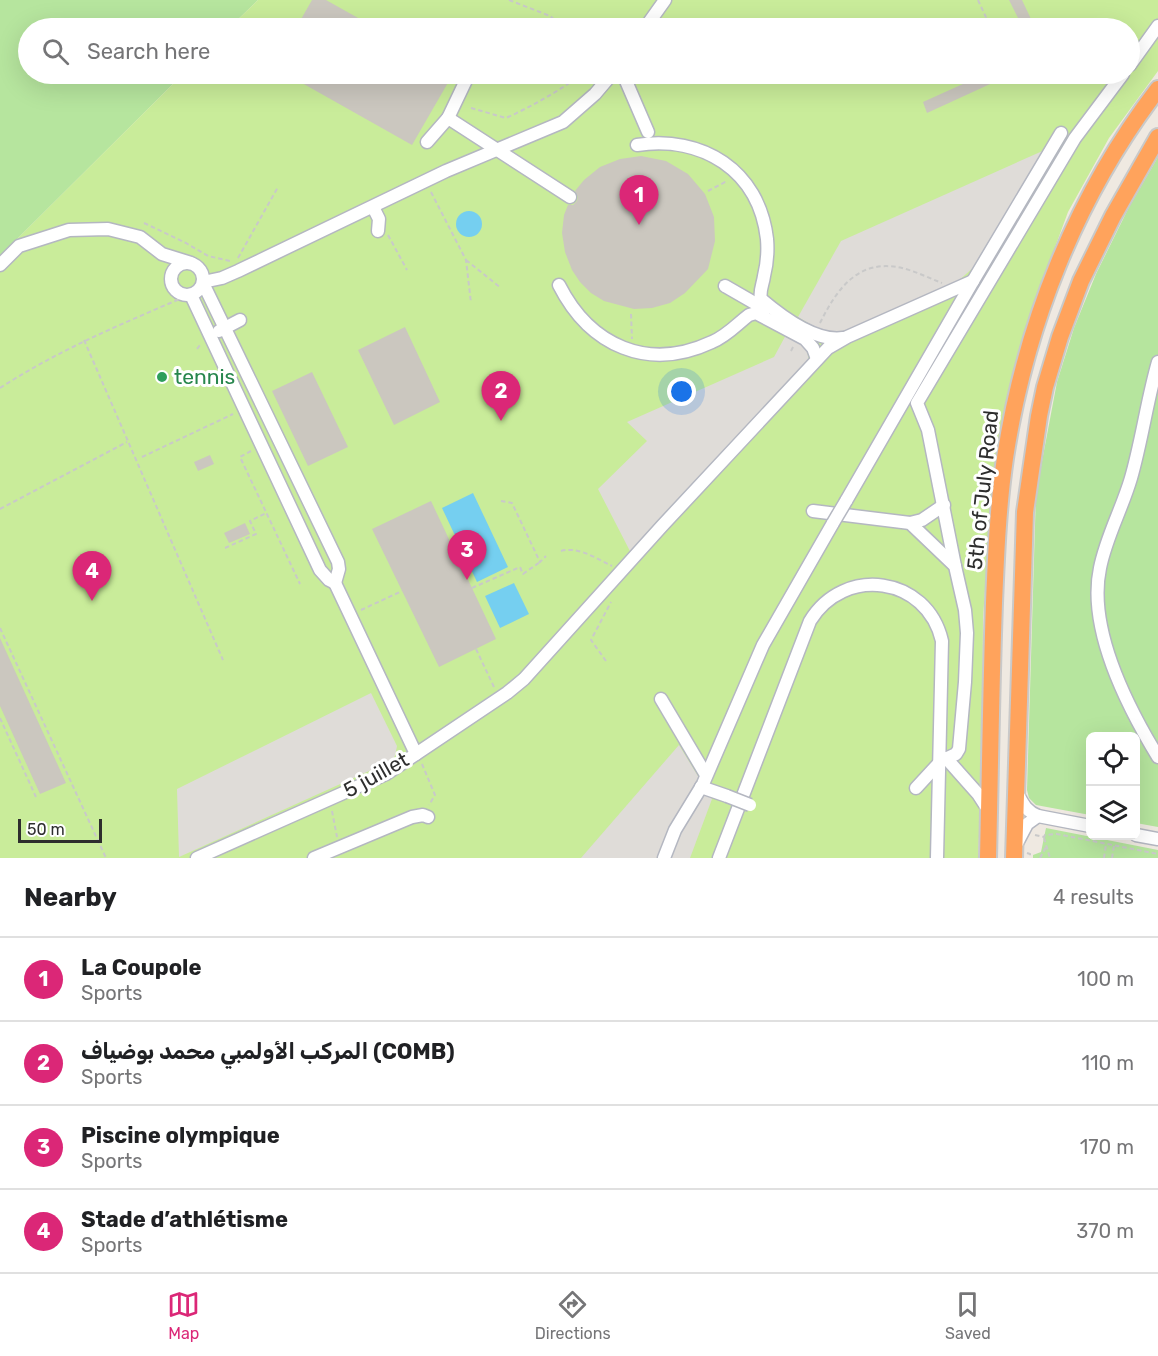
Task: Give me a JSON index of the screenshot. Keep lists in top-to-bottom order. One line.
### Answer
{"streets":{"highway":["5th of July Road"],"street":["5 juillet"]},"places":["tennis"],"scale_bar":"50 m","page":{"search":"Search here","pins":["1","2","3","4"],"scale":"50 m","heading":["Nearby","4 results"],"list":[{"mark":"1","name":"La Coupole","note":"Sports","value":"100 m"},{"mark":"2","name":"المركب الأولمبي محمد بوضياف (COMB)","note":"Sports","value":"110 m"},{"mark":"3","name":"Piscine olympique","note":"Sports","value":"170 m"},{"mark":"4","name":"Stade d’athlétisme","note":"Sports","value":"370 m"}],"nav":["Map","Directions","Saved"]}}
